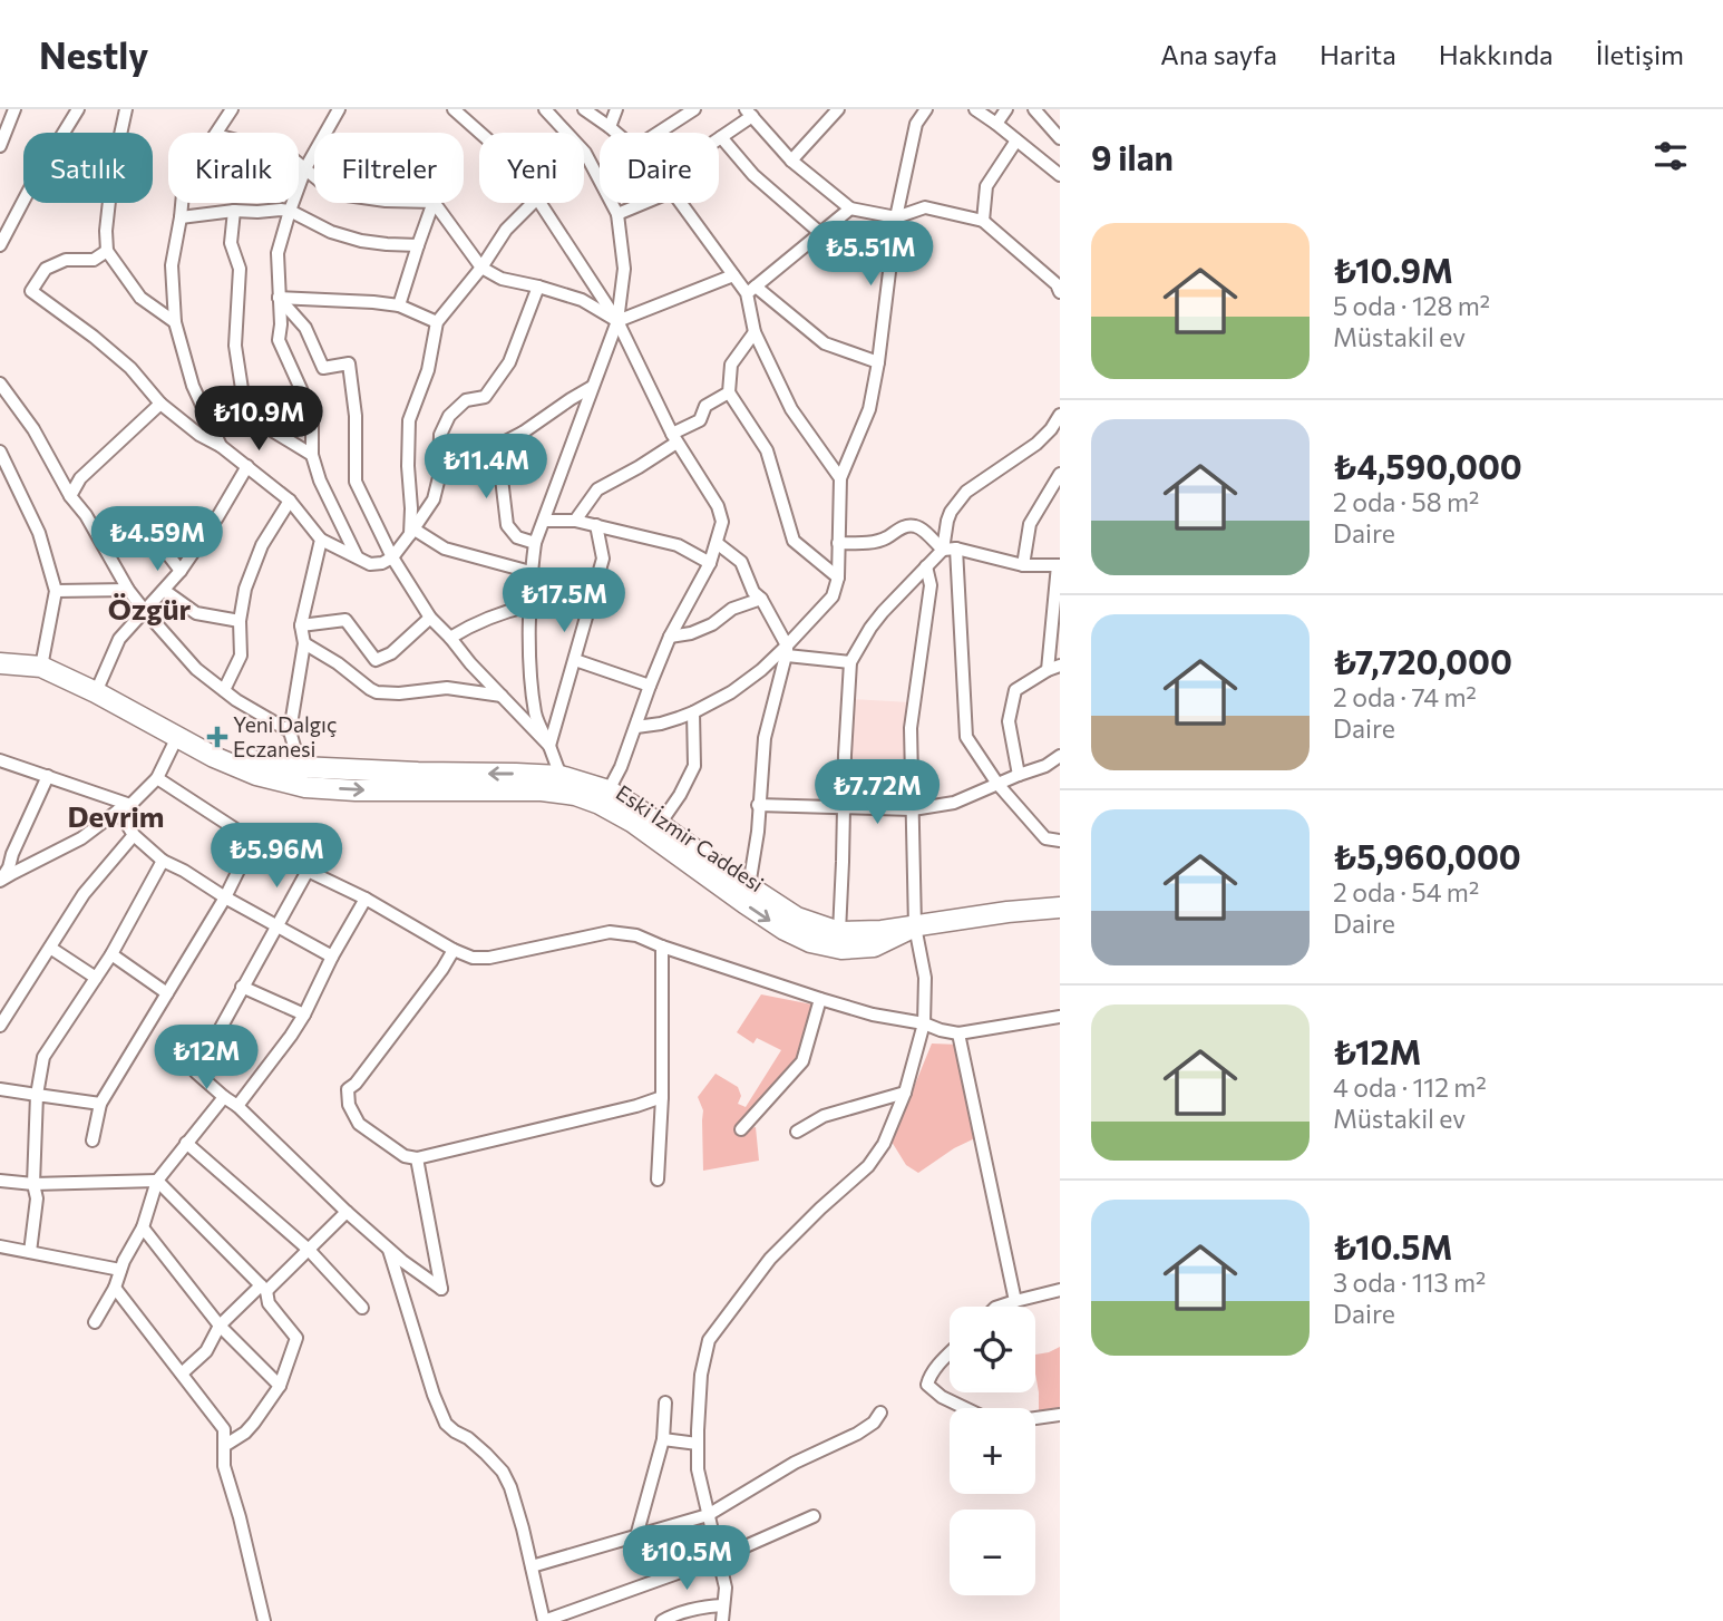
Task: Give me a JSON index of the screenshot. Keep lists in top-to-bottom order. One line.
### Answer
{"streets":{"main road":["Eski İzmir Caddesi"]},"districts":["Özgür","Devrim"],"places":{"health":["Yeni Dalgıç Eczanesi"]},"page":{"header":"Nestly","nav":["Ana sayfa","Harita","Hakkında","İletişim"],"heading":"9 ilan","chip":["Satılık","Kiralık","Filtreler","Yeni","Daire"],"list":[{"name":"₺10.9M","note":"5 oda · 128 m² · Müstakil ev"},{"name":"₺4,590,000","note":"2 oda · 58 m² · Daire"},{"name":"₺7,720,000","note":"2 oda · 74 m² · Daire"},{"name":"₺5,960,000","note":"2 oda · 54 m² · Daire"},{"name":"₺12M","note":"4 oda · 112 m² · Müstakil ev"},{"name":"₺10.5M","note":"3 oda · 113 m² · Daire"}],"price":["₺5.51M","₺10.9M","₺11.4M","₺4.59M","₺17.5M","₺7.72M","₺5.96M","₺12M","₺10.5M"],"map_buttons":["+","−"]}}
